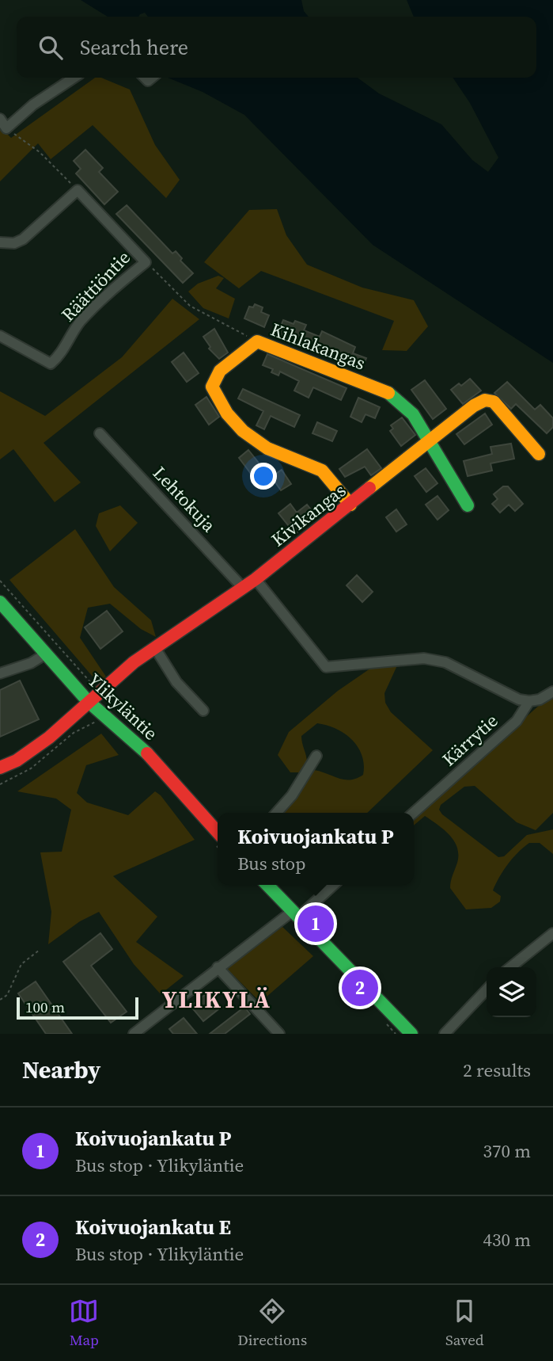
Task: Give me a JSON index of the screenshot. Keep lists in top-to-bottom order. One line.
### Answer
{"streets":{"street":["Räättiöntie","Kihlakangas","Lehtokuja","Kivikangas","Ylikyläntie","Kärrytie"]},"crossings":[["Kihlakangas","Kivikangas"],["Lehtokuja","Kivikangas"],["Kivikangas","Ylikyläntie"]],"districts":["YLIKYLÄ"],"scale_bar":"100 m","page":{"search":"Search here","popup":["Koivuojankatu P","Bus stop"],"pins":["1","2"],"scale":"100 m","heading":["Nearby","2 results"],"list":[{"mark":"1","name":"Koivuojankatu P","note":"Bus stop · Ylikyläntie","value":"370 m"},{"mark":"2","name":"Koivuojankatu E","note":"Bus stop · Ylikyläntie","value":"430 m"}],"nav":["Map","Directions","Saved"]}}
